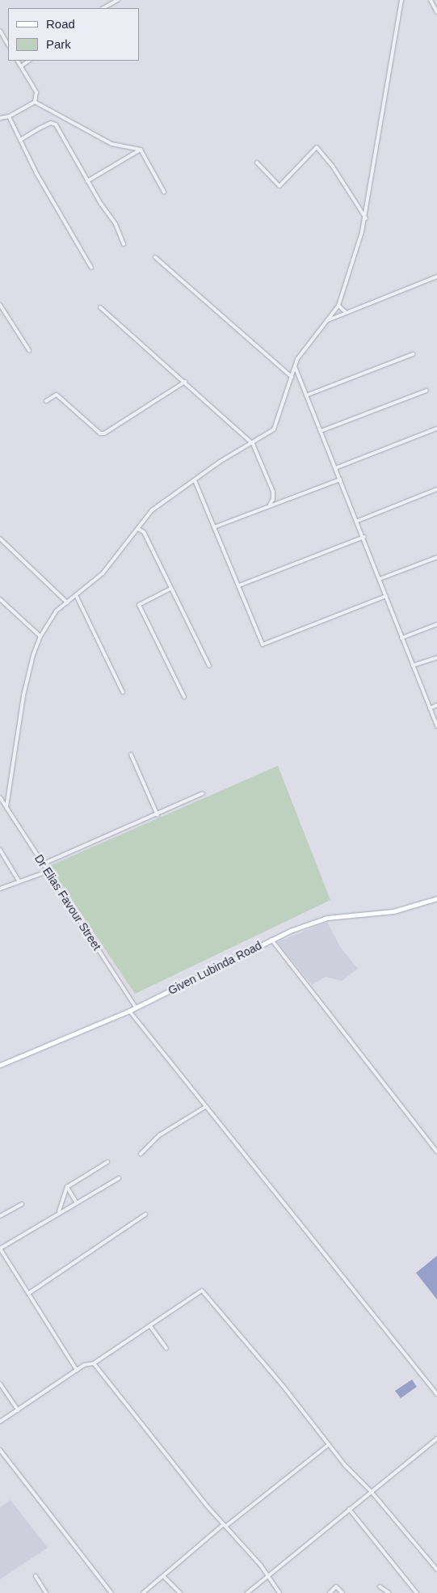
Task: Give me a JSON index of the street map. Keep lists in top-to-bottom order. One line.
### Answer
{"streets":{"street":["Dr Elias Favour Street","Given Lubinda Road"]},"crossings":[["Dr Elias Favour Street","Given Lubinda Road"]],"legend":["Road","Park"]}
